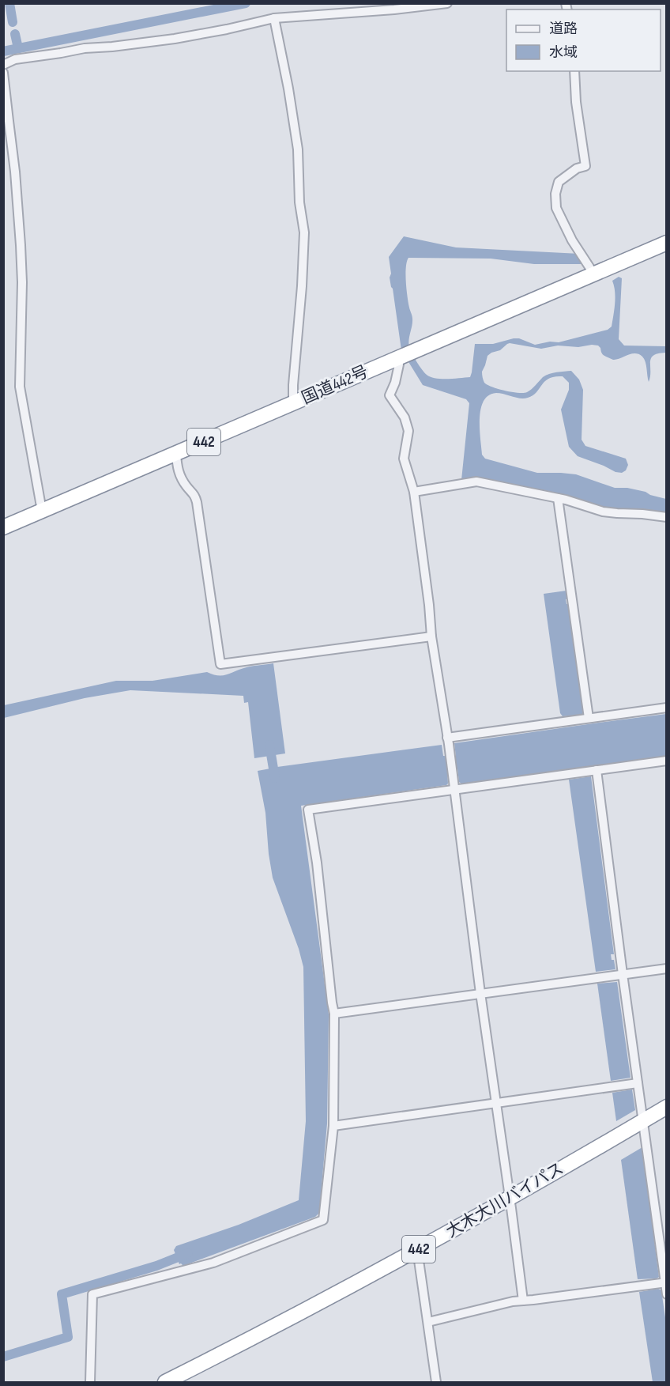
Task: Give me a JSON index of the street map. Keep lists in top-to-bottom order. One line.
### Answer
{"streets":{"highway":["国道442号","442","大木大川バイパス"]},"legend":["道路","水域"]}
